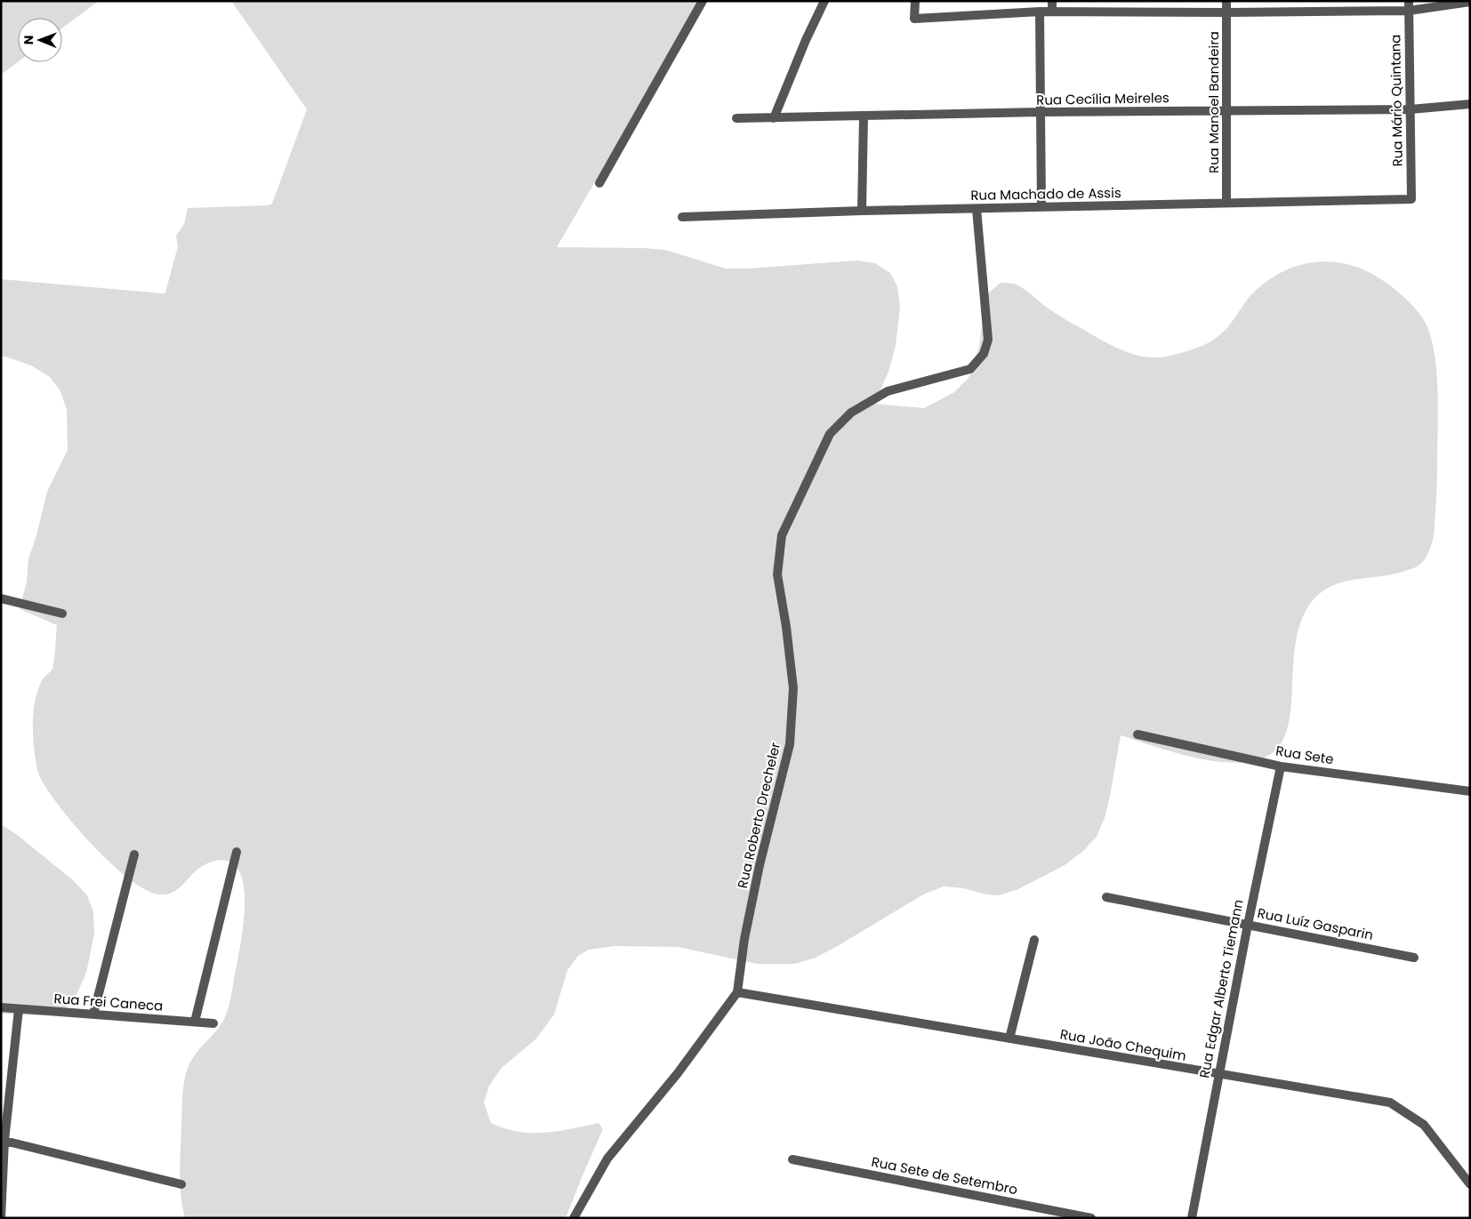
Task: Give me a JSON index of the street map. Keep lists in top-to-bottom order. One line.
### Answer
{"streets":{"street":["Rua Cecília Meireles","Rua Mário Quintana","Rua Manoel Bandeira","Rua Machado de Assis","Rua Sete","Rua Roberto Drecheler","Rua Luíz Gasparin","Rua Edgar Alberto Tiemann","Rua Frei Caneca","Rua João Chequim","Rua Sete de Setembro"]},"crossings":[["Rua Cecília Meireles","Rua Mário Quintana"],["Rua Cecília Meireles","Rua Manoel Bandeira"],["Rua Mário Quintana","Rua Machado de Assis"],["Rua Manoel Bandeira","Rua Machado de Assis"],["Rua Machado de Assis","Rua Roberto Drecheler"],["Rua Sete","Rua Edgar Alberto Tiemann"],["Rua Roberto Drecheler","Rua João Chequim"],["Rua Luíz Gasparin","Rua Edgar Alberto Tiemann"],["Rua Edgar Alberto Tiemann","Rua João Chequim"]],"north":"left"}
